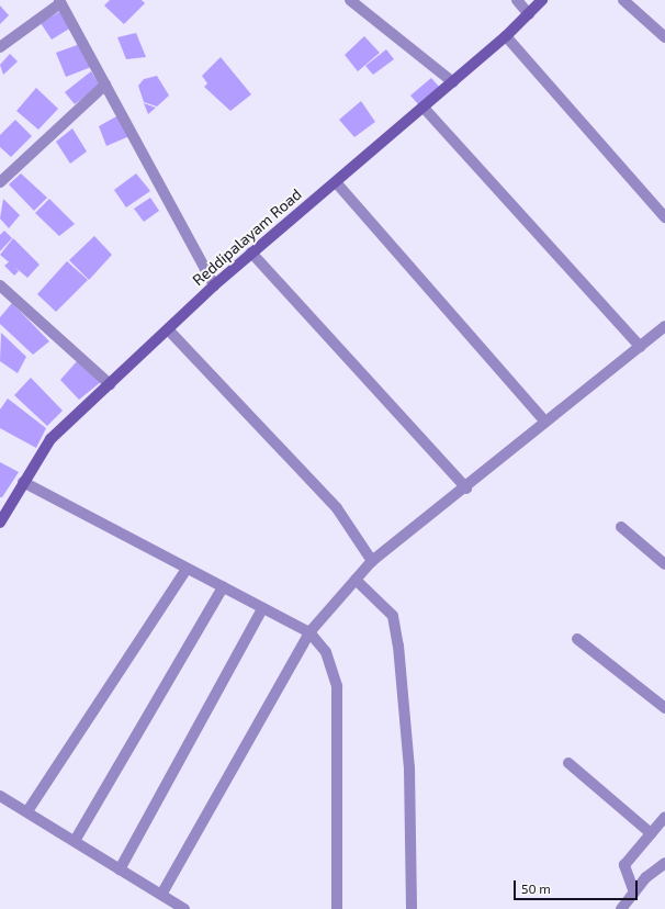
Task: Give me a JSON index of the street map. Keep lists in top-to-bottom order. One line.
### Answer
{"streets":{"street":["Reddipalayam Road"]},"scale_bar":"50 m"}
